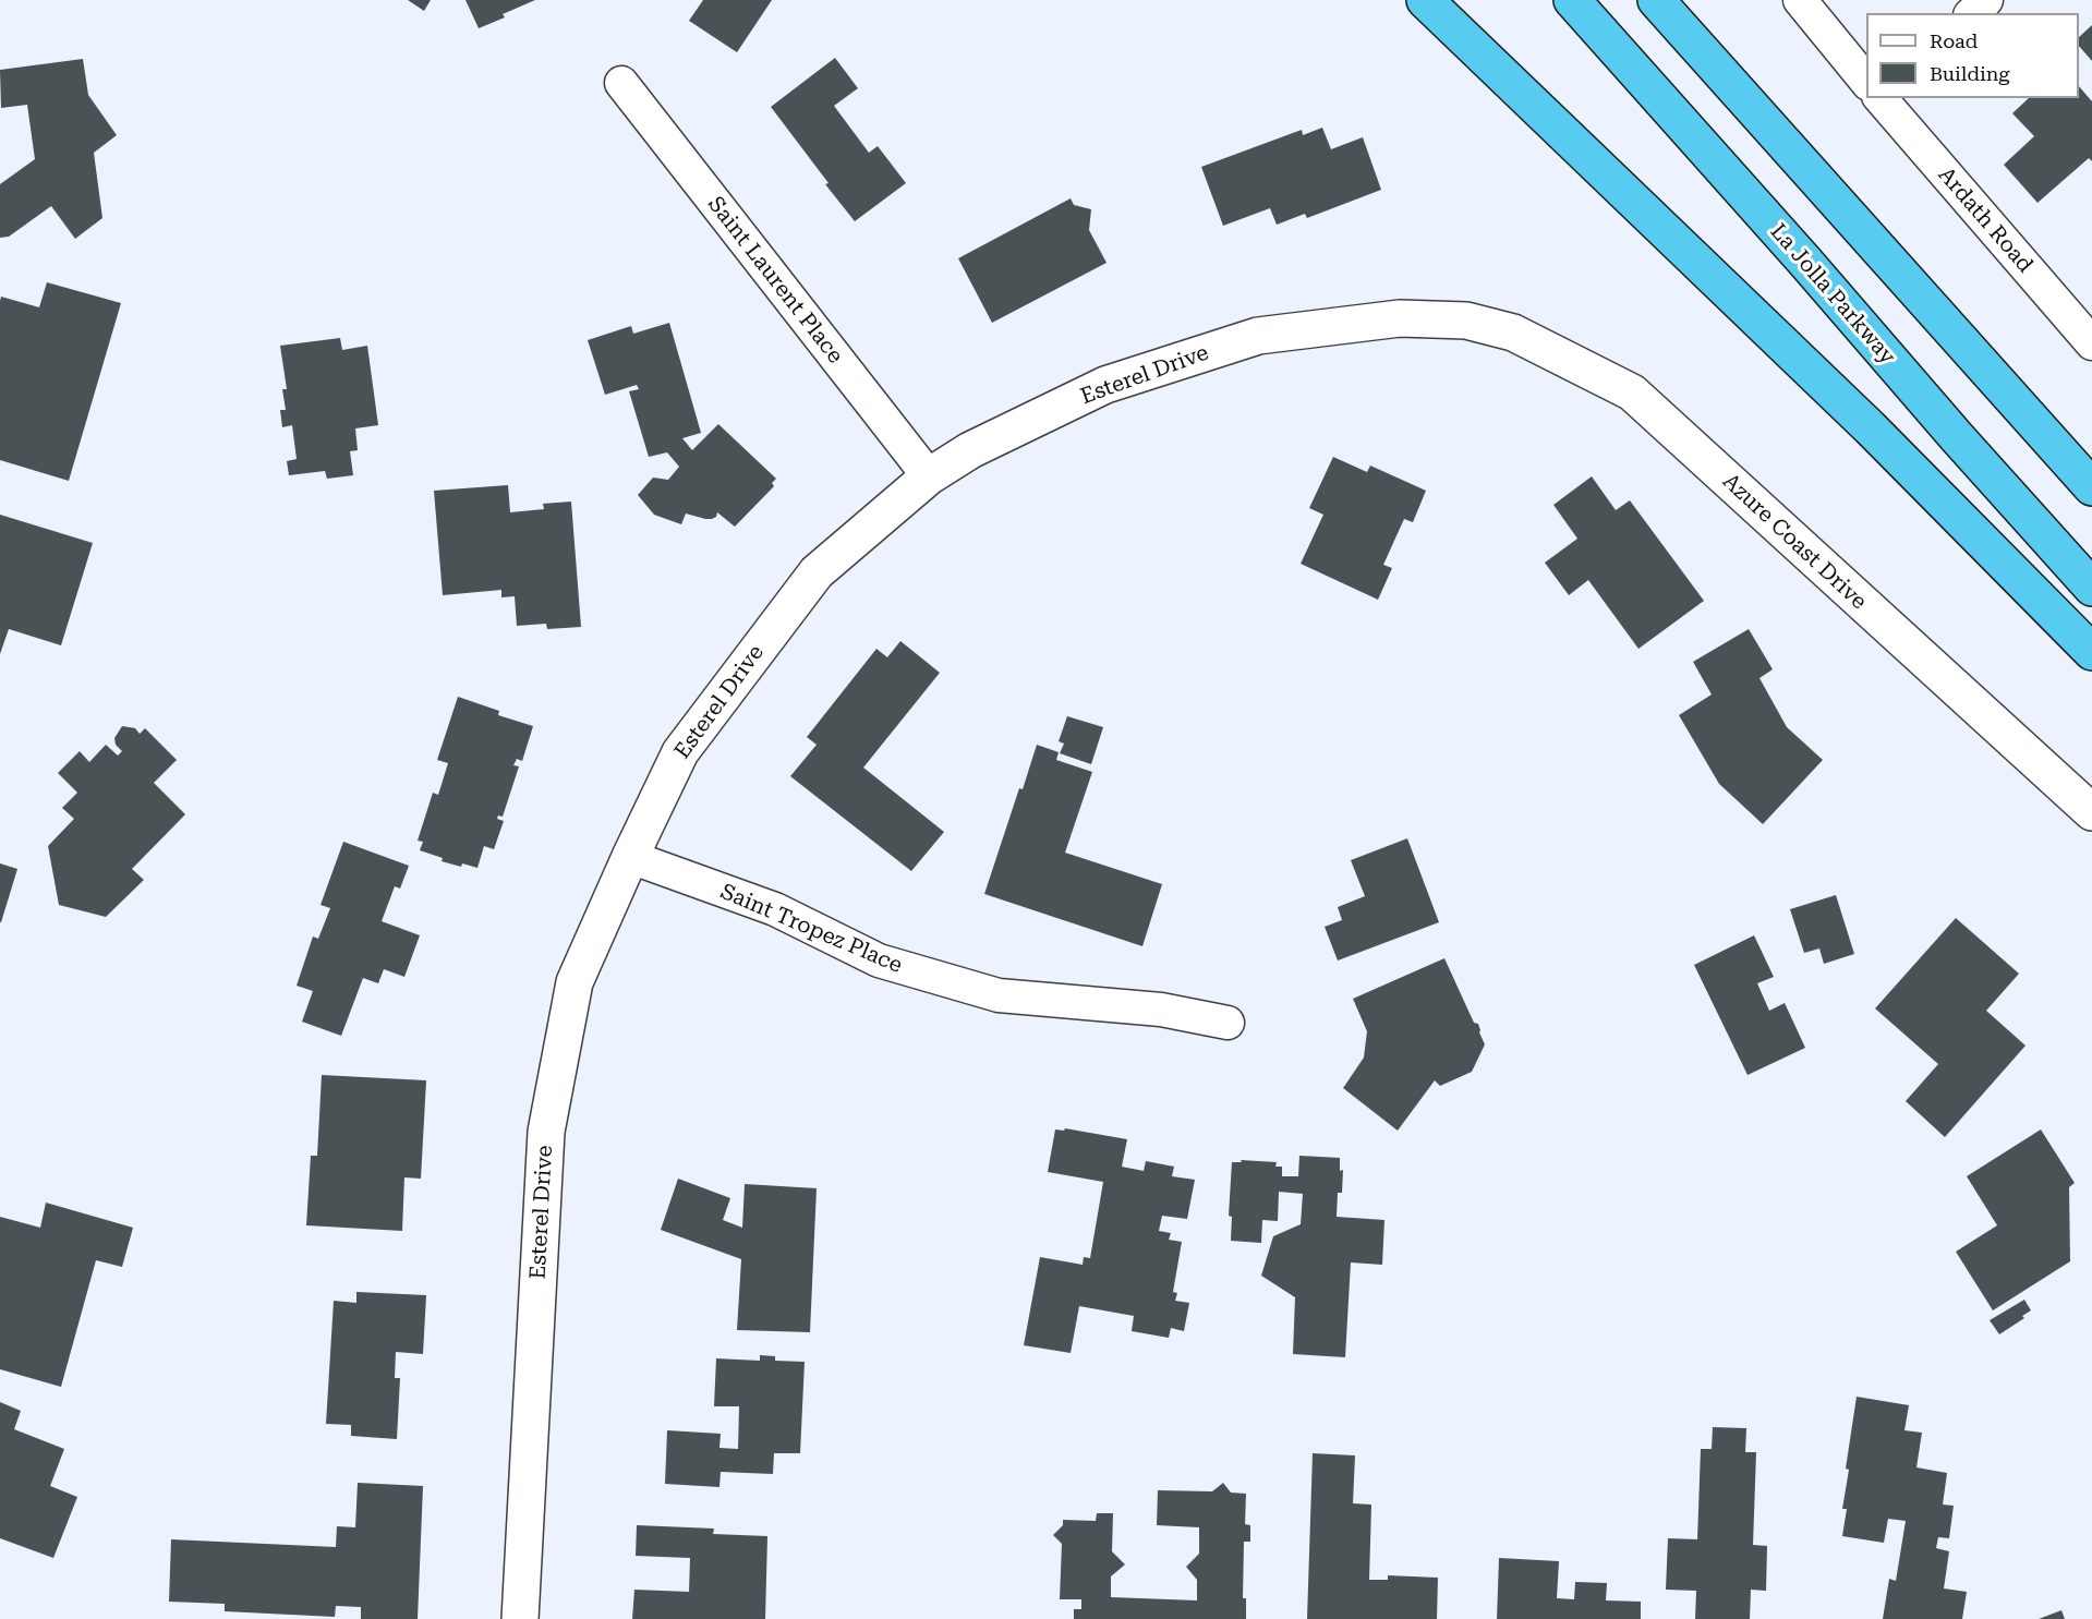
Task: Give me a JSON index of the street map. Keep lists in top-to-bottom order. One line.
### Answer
{"streets":{"highway":["La Jolla Parkway"],"street":["Ardath Road","Saint Laurent Place","Esterel Drive","Azure Coast Drive","Saint Tropez Place"]},"crossings":[["Saint Laurent Place","Esterel Drive"],["Esterel Drive","Azure Coast Drive"],["Esterel Drive","Saint Tropez Place"]],"legend":["Road","Building"]}
